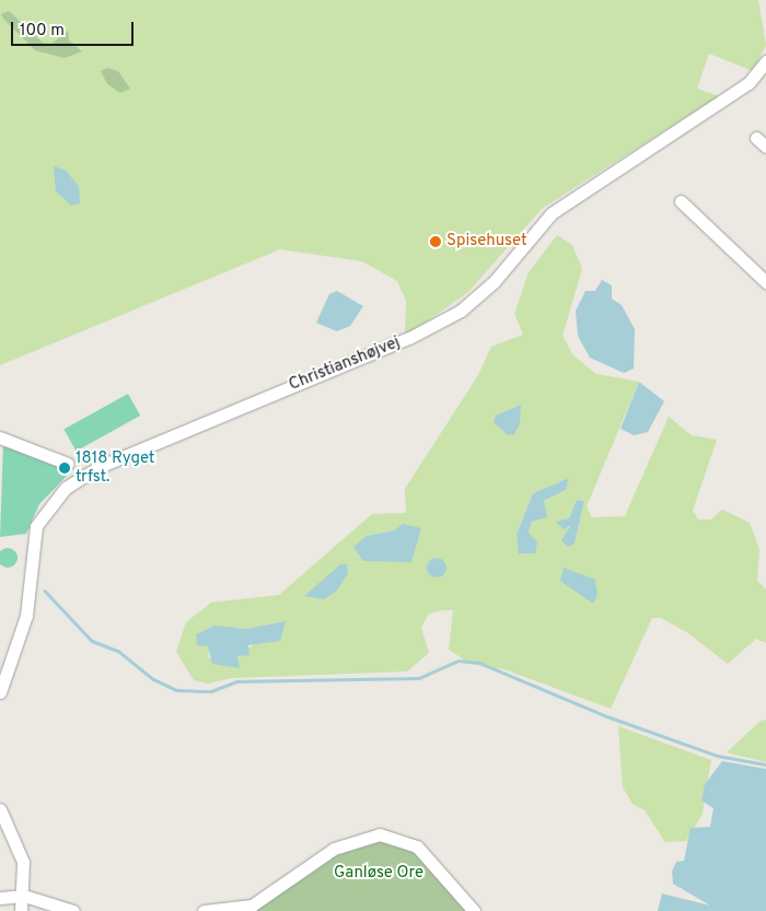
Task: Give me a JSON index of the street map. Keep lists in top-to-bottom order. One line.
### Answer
{"streets":{"street":["Christianshøjvej"]},"parks":["Ganløse Ore"],"places":["Spisehuset","1818 Ryget trfst."],"scale_bar":"100 m"}
